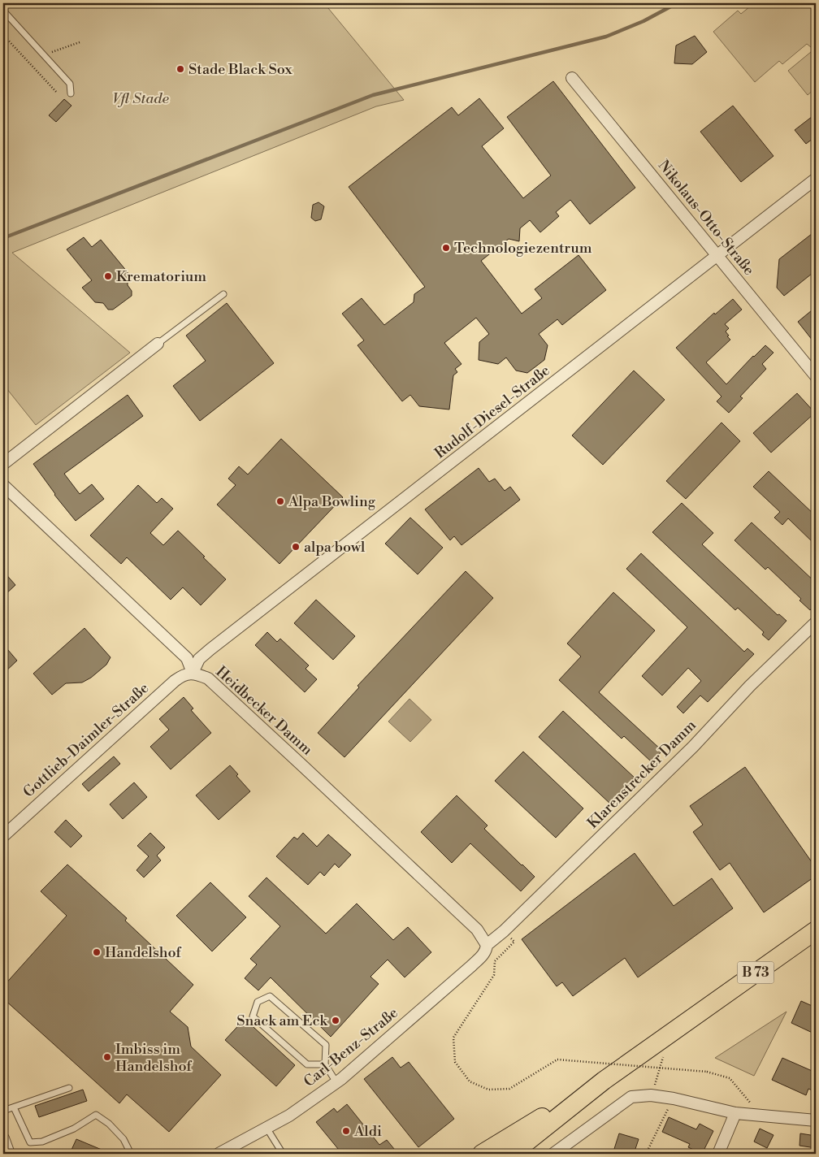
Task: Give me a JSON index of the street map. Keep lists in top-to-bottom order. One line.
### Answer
{"streets":{"main road":["B 73"],"street":["Nikolaus-Otto-Straße","Rudolf-Diesel-Straße","Heidbecker Damm","Gottlieb-Daimler-Straße","Klarenstrecker Damm","Carl-Benz-Straße"]},"crossings":[["Nikolaus-Otto-Straße","Rudolf-Diesel-Straße"],["Rudolf-Diesel-Straße","Heidbecker Damm"],["Rudolf-Diesel-Straße","Gottlieb-Daimler-Straße"],["Heidbecker Damm","Gottlieb-Daimler-Straße"],["Heidbecker Damm","Klarenstrecker Damm"],["Heidbecker Damm","Carl-Benz-Straße"],["Klarenstrecker Damm","Carl-Benz-Straße"]],"parks":["Vfl Stade"],"places":["Stade Black Sox","Technologiezentrum","Krematorium","Alpa Bowling","alpa bowl","Handelshof","Snack am Eck","Imbiss im Handelshof","Aldi"]}
